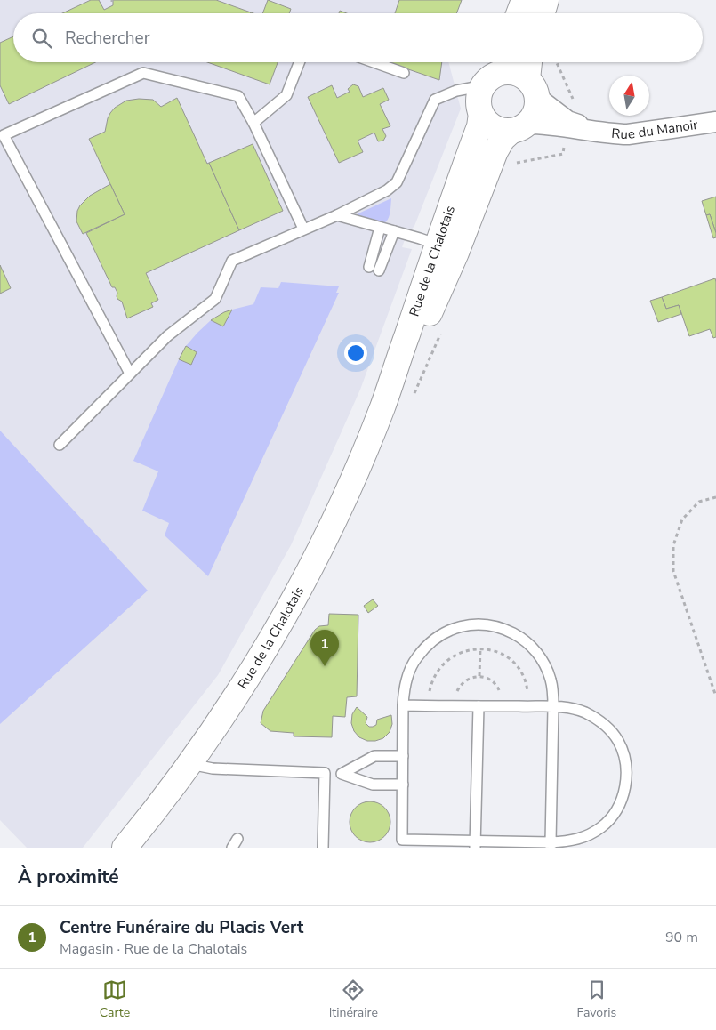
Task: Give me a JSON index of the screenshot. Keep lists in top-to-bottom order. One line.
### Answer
{"streets":{"main road":["Rue de la Chalotais"],"street":["Rue du Manoir"]},"crossings":[["Rue du Manoir","Rue de la Chalotais"]],"north":"top","page":{"search":"Rechercher","pins":"1","heading":"À proximité","list":[{"mark":"1","name":"Centre Funéraire du Placis Vert","note":"Magasin · Rue de la Chalotais","value":"90 m"}],"nav":["Carte","Itinéraire","Favoris"]}}
